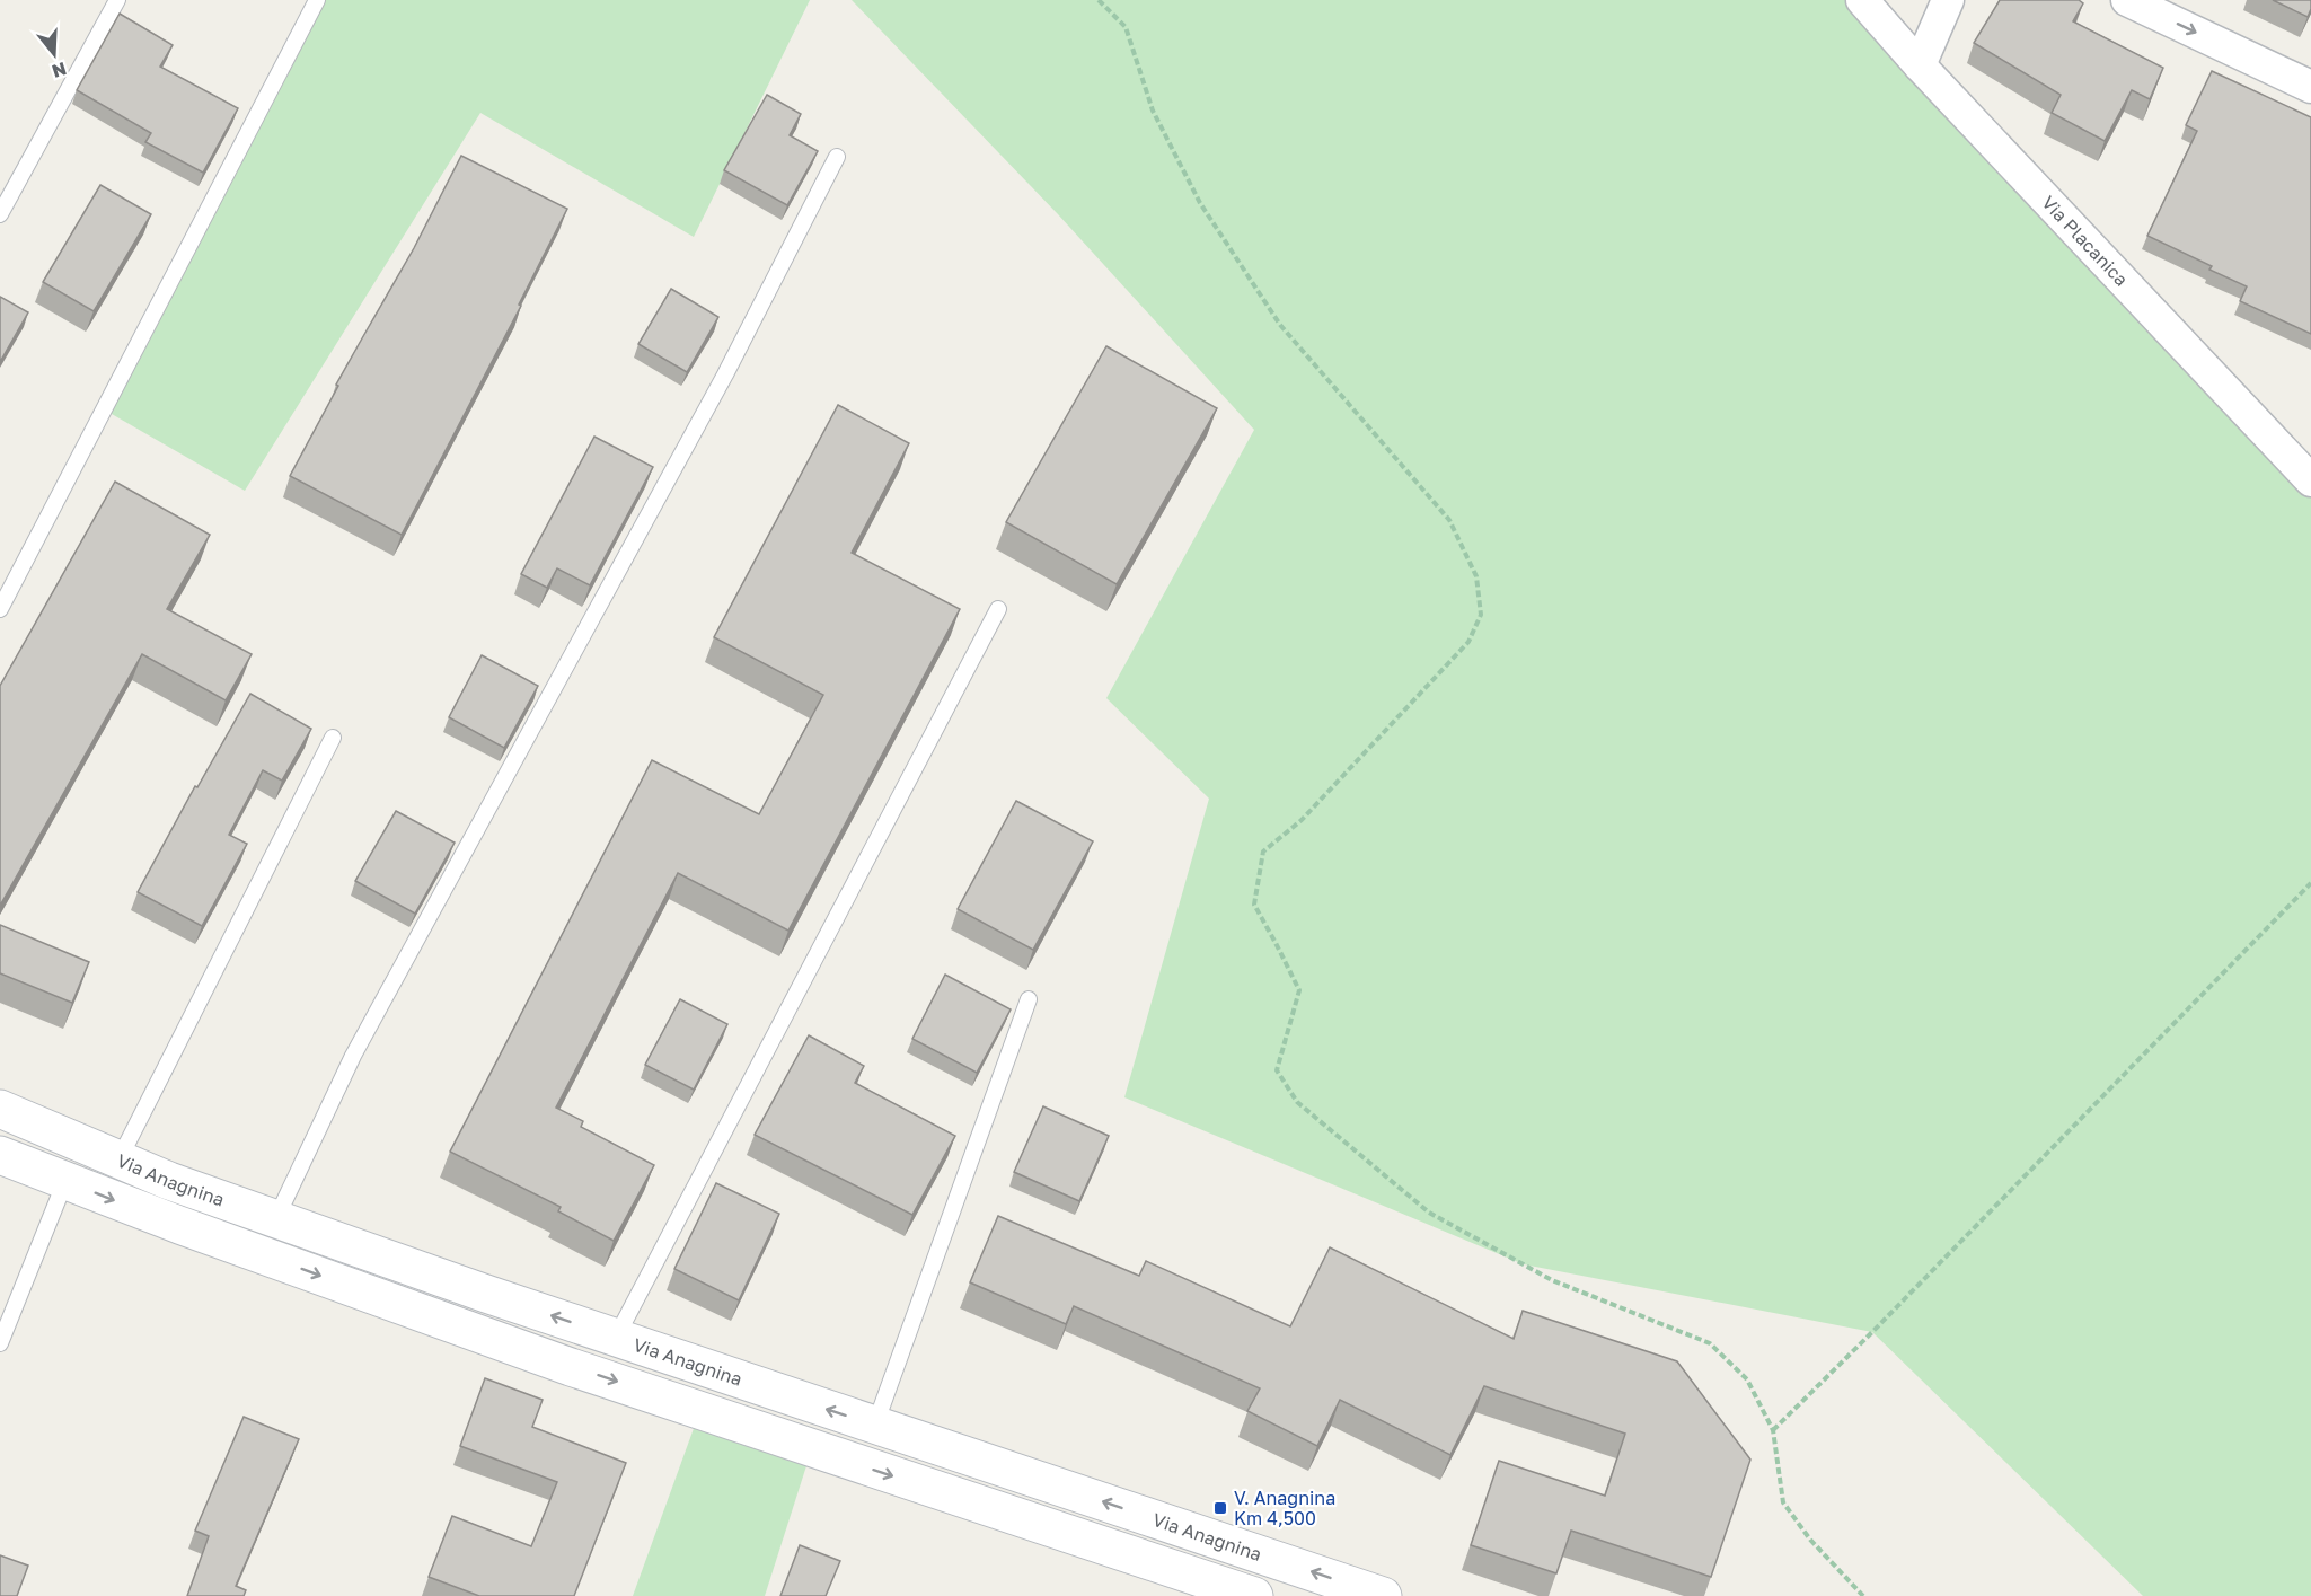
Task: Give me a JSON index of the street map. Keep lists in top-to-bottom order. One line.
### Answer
{"streets":{"main road":["Via Anagnina"],"street":["Via Placanica"]},"places":{"transit":["V. Anagnina Km 4,500"]},"north":"bottom"}
